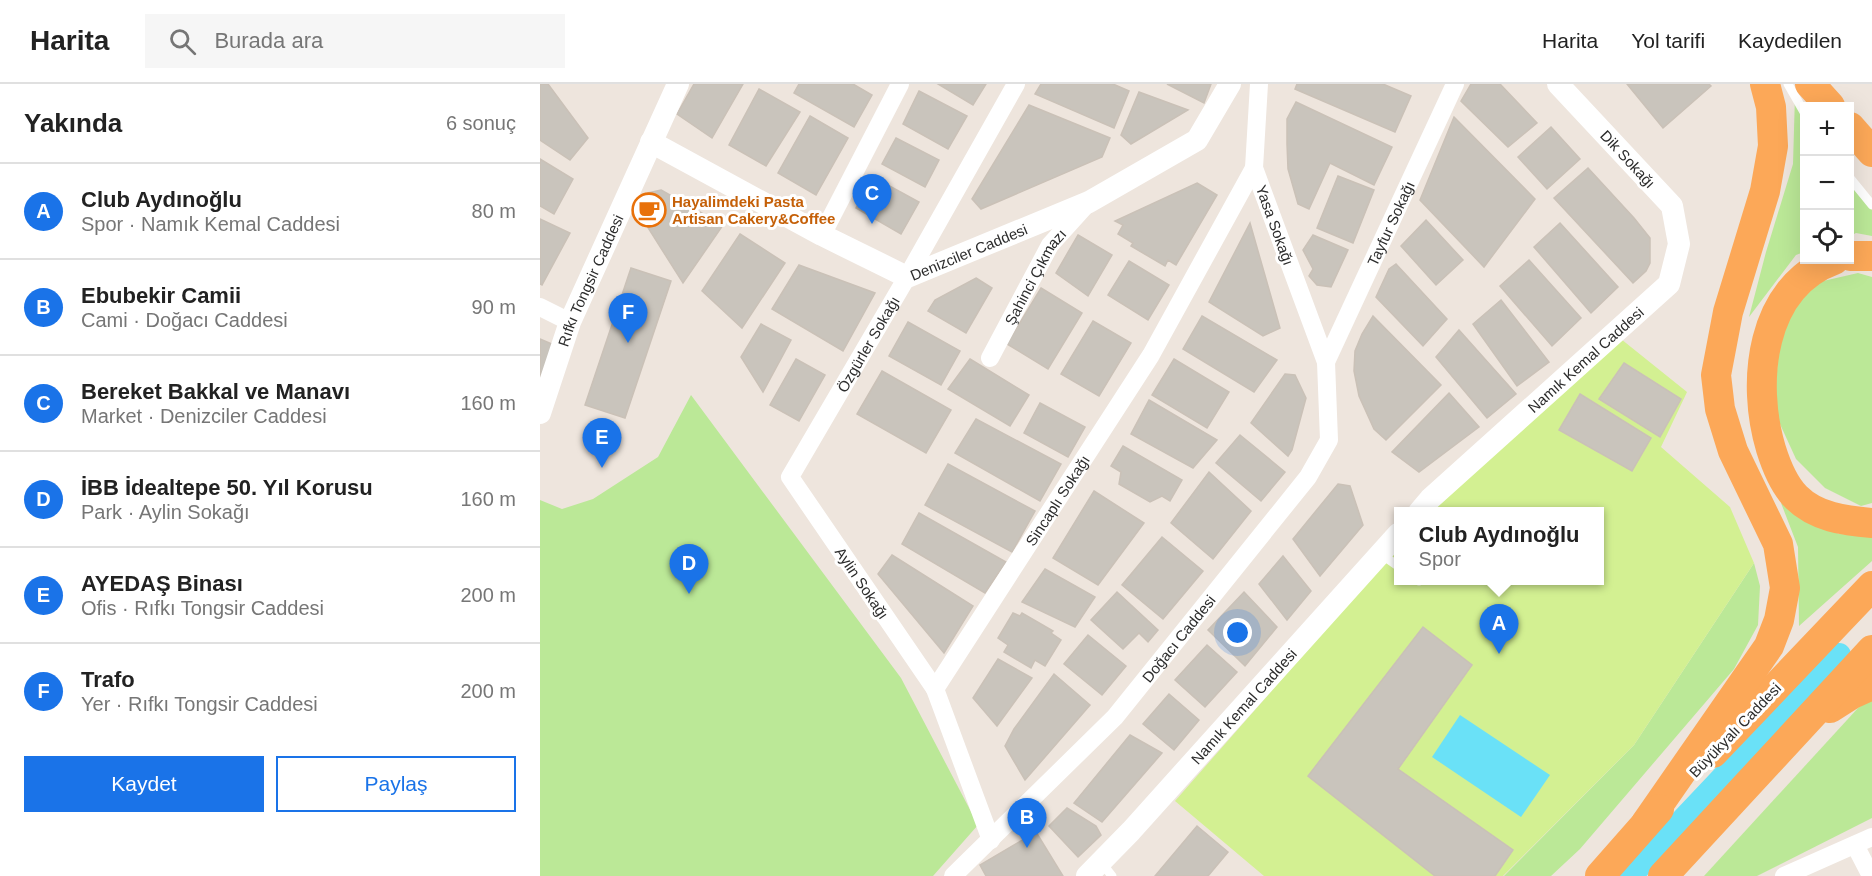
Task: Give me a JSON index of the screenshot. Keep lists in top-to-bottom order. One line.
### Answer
{"streets":{"highway":["Büyükyalı Caddesi"],"street":["Dik Sokağı","Tayfur Sokağı","Yasa Sokağı","Denizciler Caddesi","Şahinci Çıkmazı","Rıfkı Tongsir Caddesi","Özgürler Sokağı","Namık Kemal Caddesi","Sincaplı Sokağı","Aylin Sokağı","Doğacı Caddesi"]},"crossings":[["Dik Sokağı","Namık Kemal Caddesi"],["Tayfur Sokağı","Yasa Sokağı"],["Tayfur Sokağı","Doğacı Caddesi"],["Yasa Sokağı","Sincaplı Sokağı"],["Yasa Sokağı","Doğacı Caddesi"],["Denizciler Caddesi","Şahinci Çıkmazı"],["Denizciler Caddesi","Rıfkı Tongsir Caddesi"],["Denizciler Caddesi","Özgürler Sokağı"],["Özgürler Sokağı","Aylin Sokağı"],["Sincaplı Sokağı","Aylin Sokağı"]],"places":{"cafe":["Hayalimdeki Pasta Artisan Cakery&Coffee"]},"page":{"header":"Harita","search":"Burada ara","nav":["Harita","Yol tarifi","Kaydedilen"],"heading":["Yakında","6 sonuç"],"map_buttons":["+","−"],"list":[{"mark":"A","name":"Club Aydınoğlu","note":"Spor · Namık Kemal Caddesi","value":"80 m"},{"mark":"B","name":"Ebubekir Camii","note":"Cami · Doğacı Caddesi","value":"90 m"},{"mark":"C","name":"Bereket Bakkal ve Manavı","note":"Market · Denizciler Caddesi","value":"160 m"},{"mark":"D","name":"İBB İdealtepe 50. Yıl Korusu","note":"Park · Aylin Sokağı","value":"160 m"},{"mark":"E","name":"AYEDAŞ Binası","note":"Ofis · Rıfkı Tongsir Caddesi","value":"200 m"},{"mark":"F","name":"Trafo","note":"Yer · Rıfkı Tongsir Caddesi","value":"200 m"}],"pins":["C","F","E","D","A","B"],"popup":["Club Aydınoğlu","Spor"],"buttons":["Kaydet","Paylaş"]}}
